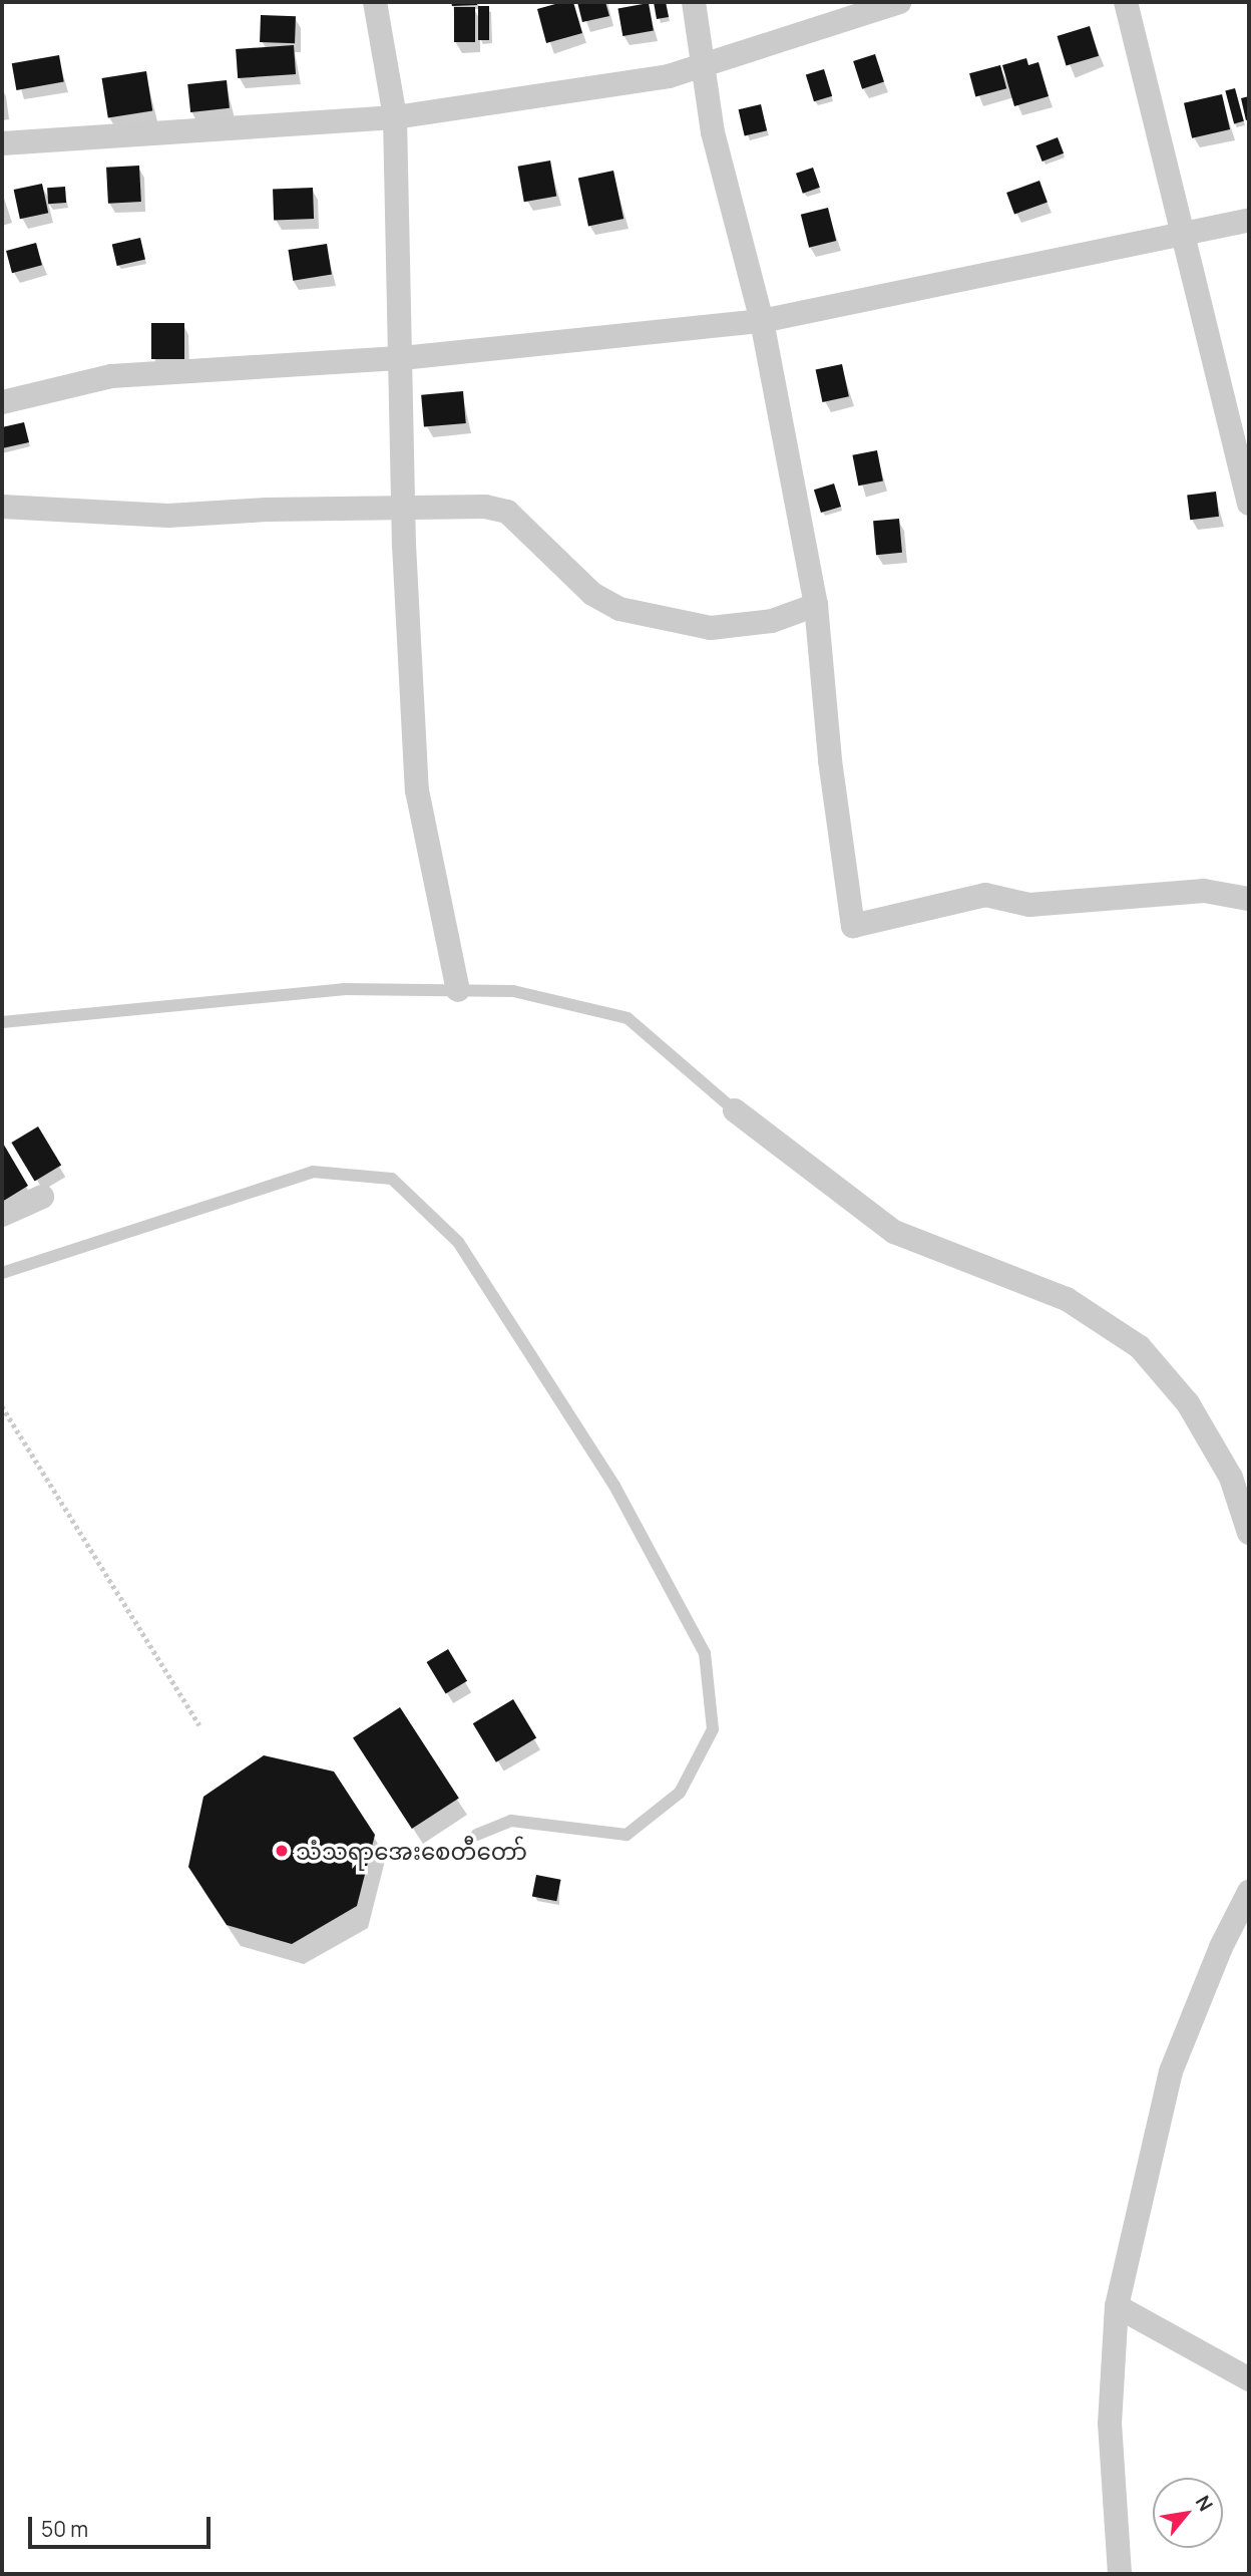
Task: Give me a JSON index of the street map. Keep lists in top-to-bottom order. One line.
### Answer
{"places":["သံသရာအေးစေတီတော်"],"scale_bar":"50 m","north":"top right"}
